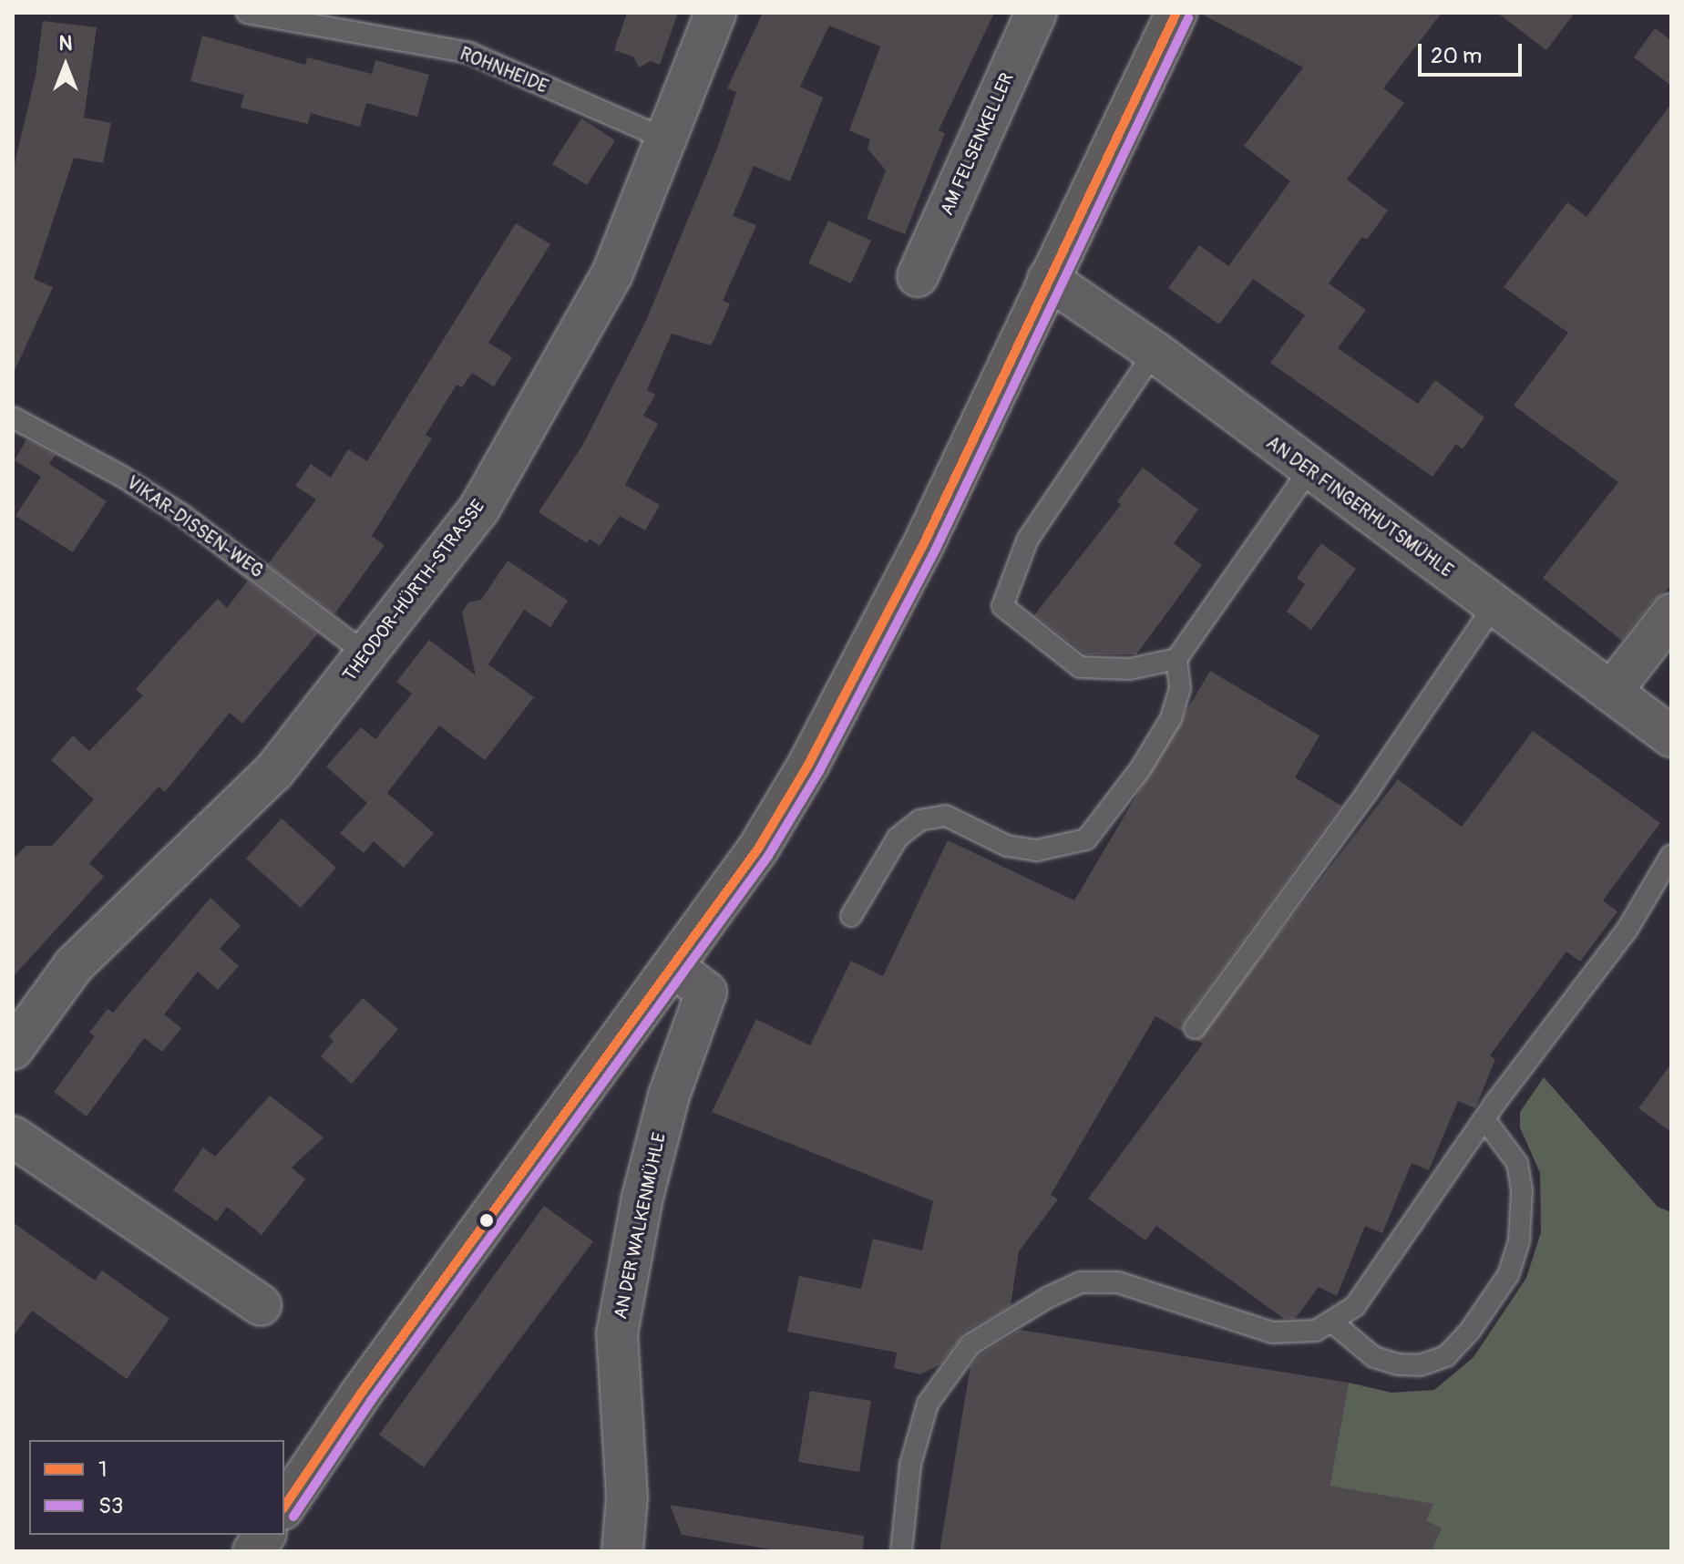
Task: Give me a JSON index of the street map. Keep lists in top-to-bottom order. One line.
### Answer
{"streets":{"street":["AM FELSENKELLER","AN DER FINGERHUTSMÜHLE","THEODOR-HÜRTH-STRASSE","AN DER WALKENMÜHLE"],"lane":["ROHNHEIDE","VIKAR-DISSEN-WEG"]},"crossings":[["ROHNHEIDE","THEODOR-HÜRTH-STRASSE"],["VIKAR-DISSEN-WEG","THEODOR-HÜRTH-STRASSE"]],"lines":["transit line 1","transit line S3"],"legend":["1","S3"],"scale_bar":"20 m","north":"top"}
